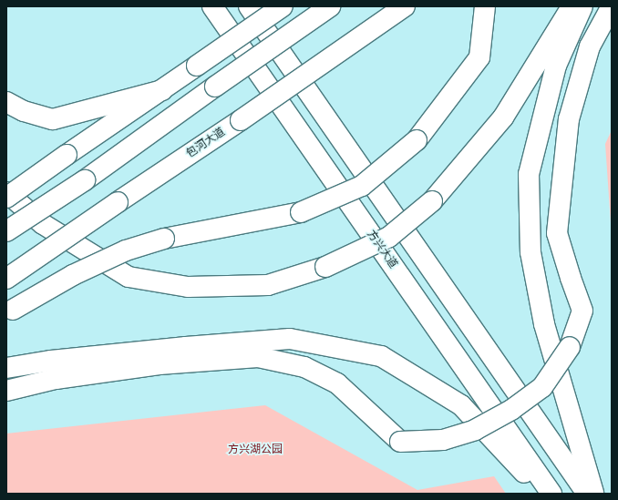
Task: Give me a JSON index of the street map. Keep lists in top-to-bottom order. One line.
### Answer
{"streets":{"main road":["包河大道","方兴大道"]},"parks":["方兴湖公园"]}
